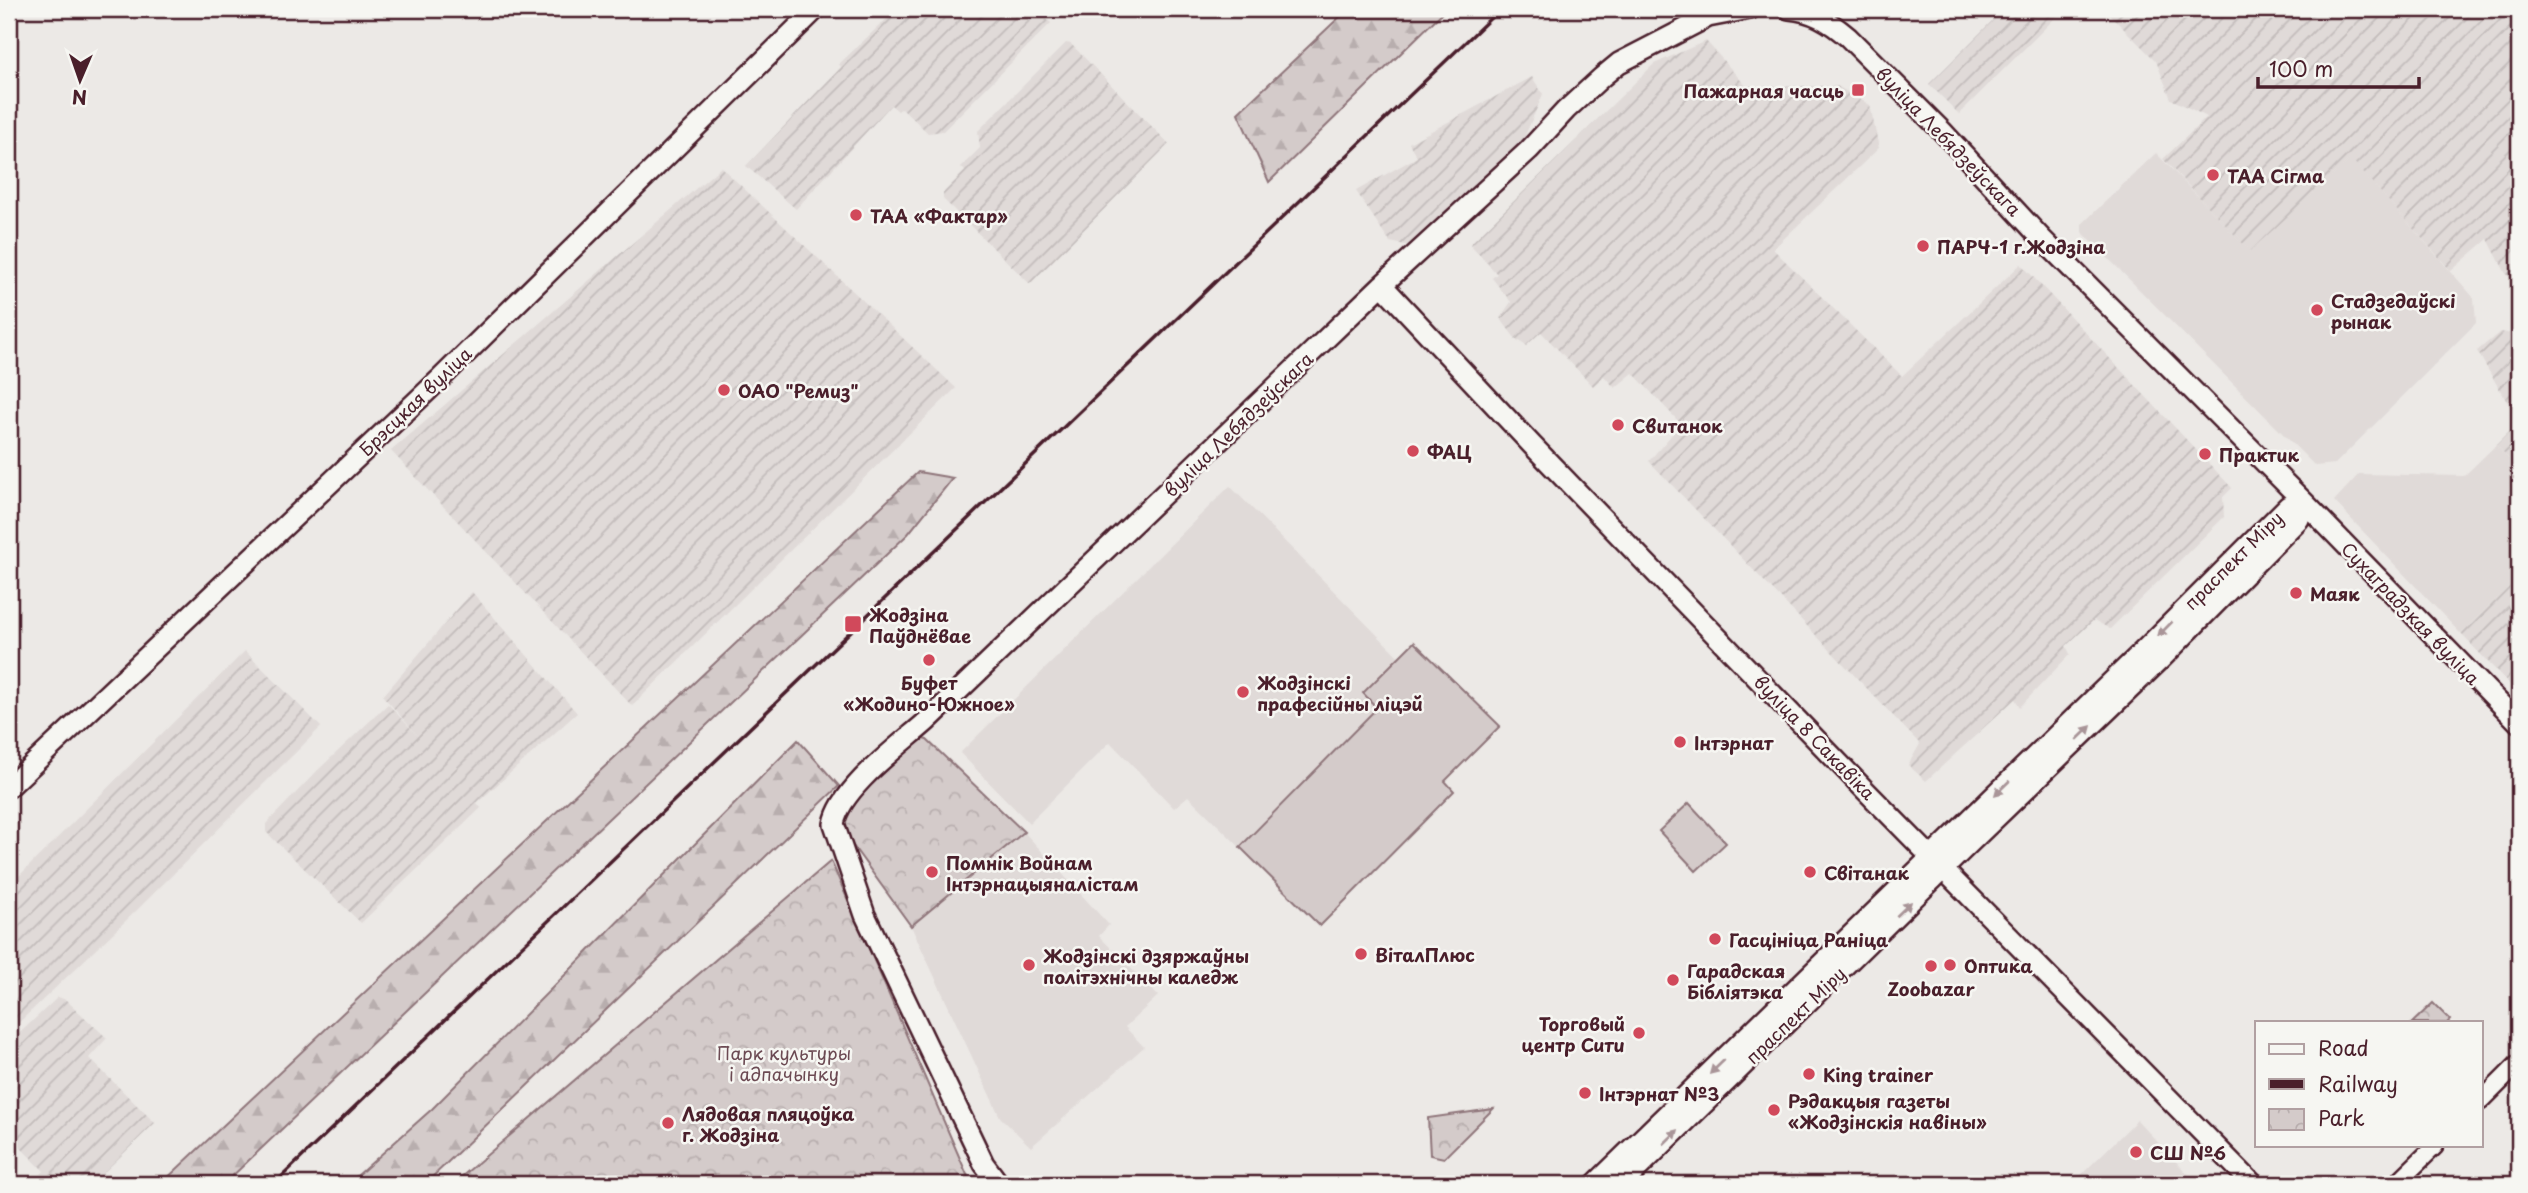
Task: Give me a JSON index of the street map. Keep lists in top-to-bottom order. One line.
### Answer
{"streets":{"main road":["вуліца Лебядзеўскага","Брэсцкая вуліца","праспект Міру","Сухаградзкая вуліца","вуліца 8 Сакавіка"]},"crossings":[["вуліца Лебядзеўскага","праспект Міру"],["вуліца Лебядзеўскага","Сухаградзкая вуліца"],["вуліца Лебядзеўскага","вуліца 8 Сакавіка"],["праспект Міру","Сухаградзкая вуліца"],["праспект Міру","вуліца 8 Сакавіка"]],"parks":["Парк культуры і адпачынку"],"places":{"transit":["Пажарная часць","Жодзіна Паўднёвае"],"other":["ТАА Сігма","ТАА «Фактар»","ПАРЧ-1 г.Жодзіна","Стадзедаўскі рынак","ОАО \"Ремиз\"","Свитанок","ФАЦ","Практик","Маяк","Буфет «Жодино-Южное»","Жодзінскі прафесійны ліцэй","Інтэрнат","Помнік Войнам Інтэрнацыяналістам","Світанак","Гасцініца Раніца","ВіталПлюс","Жодзінскі дзяржаўны політэхнічны каледж","Оптика","Zoobazar","Гарадская Бібліятэка","Торговый центр Сити","King trainer","Інтэрнат №3","Рэдакцыя газеты «Жодзінскія навіны»","Лядовая пляцоўка г. Жодзіна","СШ №6"]},"legend":["Road","Railway","Park"],"scale_bar":"100 m","north":"bottom"}
